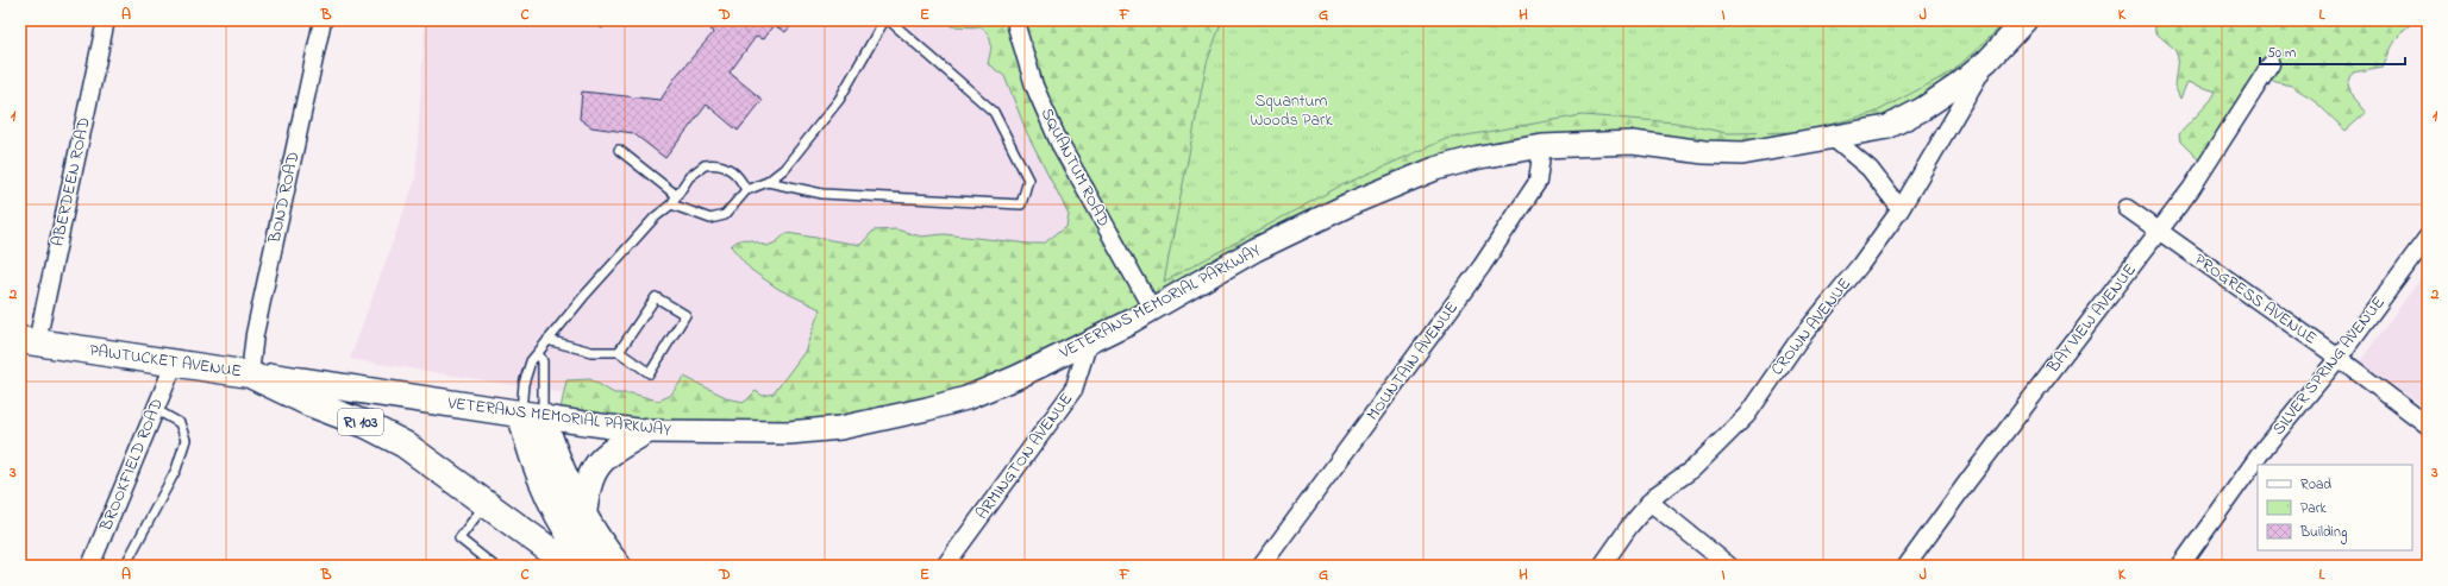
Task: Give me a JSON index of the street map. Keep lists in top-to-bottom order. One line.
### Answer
{"streets":{"main road":["VETERANS MEMORIAL PARKWAY","PAWTUCKET AVENUE","RI 103"],"street":["SQUANTUM ROAD","ABERDEEN ROAD","BOND ROAD","PROGRESS AVENUE","BAY VIEW AVENUE","CROWN AVENUE","MOUNTAIN AVENUE","SILVER SPRING AVENUE","ARMINGTON AVENUE","BROOKFIELD ROAD"]},"crossings":[["SQUANTUM ROAD","VETERANS MEMORIAL PARKWAY"],["ABERDEEN ROAD","PAWTUCKET AVENUE"],["BOND ROAD","VETERANS MEMORIAL PARKWAY"],["BOND ROAD","PAWTUCKET AVENUE"],["PROGRESS AVENUE","BAY VIEW AVENUE"],["PROGRESS AVENUE","SILVER SPRING AVENUE"],["VETERANS MEMORIAL PARKWAY","CROWN AVENUE"],["VETERANS MEMORIAL PARKWAY","PAWTUCKET AVENUE"],["VETERANS MEMORIAL PARKWAY","MOUNTAIN AVENUE"],["VETERANS MEMORIAL PARKWAY","ARMINGTON AVENUE"],["PAWTUCKET AVENUE","BROOKFIELD ROAD"]],"parks":["Squantum Woods Park"],"legend":["Road","Park","Building"],"scale_bar":"50 m","grid":{"columns":["A","B","C","D","E","F","G","H","I","J","K","L"],"rows":["1","2","3"]}}
